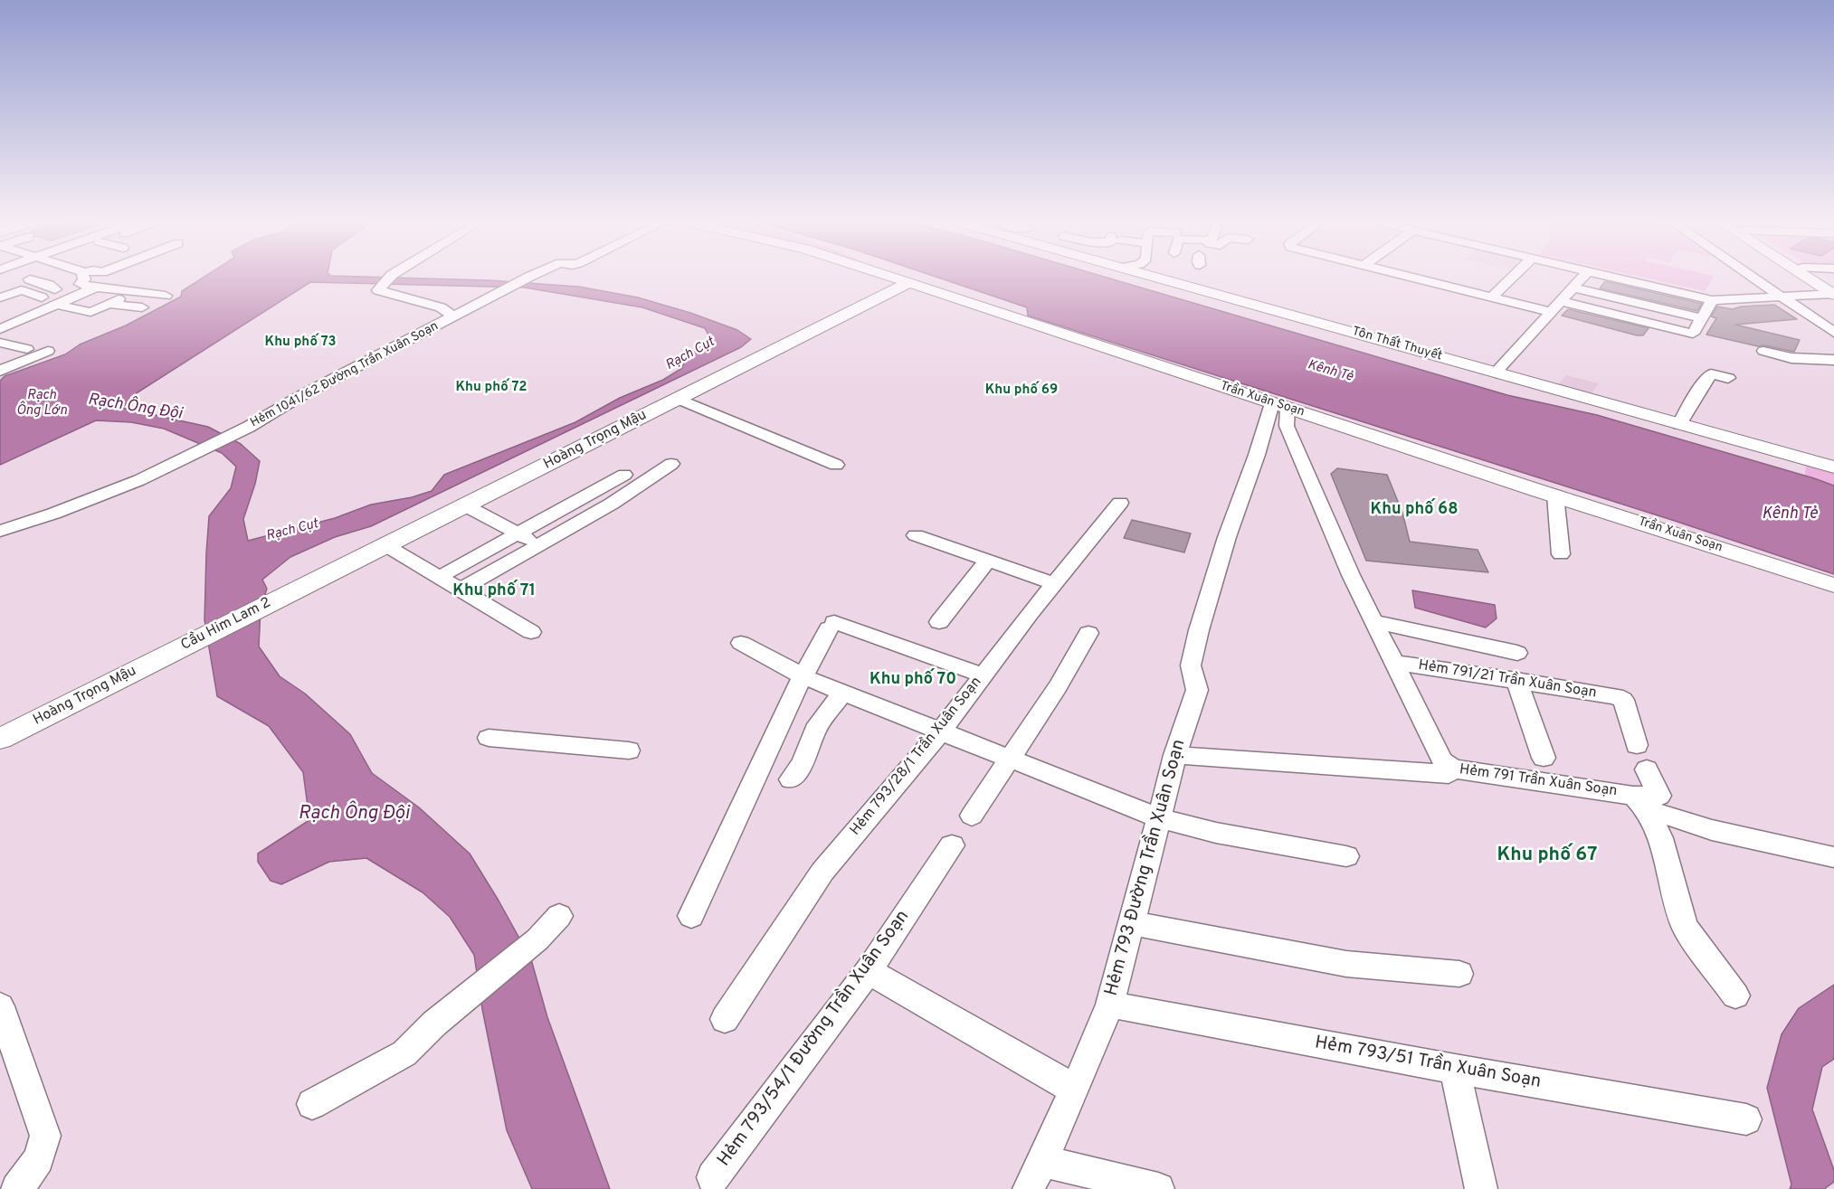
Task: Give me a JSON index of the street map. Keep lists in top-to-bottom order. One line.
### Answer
{"streets":{"main road":["Tôn Thất Thuyết","Trần Xuân Soạn","Hoàng Trọng Mậu","Cầu Him Lam 2"],"street":["Hẻm 1041/62 Đường Trần Xuân Soạn","Hẻm 791/21 Trần Xuân Soạn","Hẻm 793/28/1 Trần Xuân Soạn","Hẻm 791 Trần Xuân Soạn","Hẻm 793 Đường Trần Xuân Soạn","Hẻm 793/54/1 Đường Trần Xuân Soạn","Hẻm 793/51 Trần Xuân Soạn"]},"crossings":[["Trần Xuân Soạn","Hoàng Trọng Mậu"],["Trần Xuân Soạn","Hẻm 791 Trần Xuân Soạn"],["Trần Xuân Soạn","Hẻm 793 Đường Trần Xuân Soạn"],["Hoàng Trọng Mậu","Cầu Him Lam 2"],["Hẻm 791/21 Trần Xuân Soạn","Hẻm 791 Trần Xuân Soạn"],["Hẻm 791 Trần Xuân Soạn","Hẻm 793 Đường Trần Xuân Soạn"],["Hẻm 793 Đường Trần Xuân Soạn","Hẻm 793/51 Trần Xuân Soạn"]],"districts":["Khu phố 73","Khu phố 72","Khu phố 69","Khu phố 68","Khu phố 71","Khu phố 70","Khu phố 67"],"water":["Rạch Cụt","Kênh Tẻ","Rạch Ông Lớn","Rạch Ông Đội"]}
